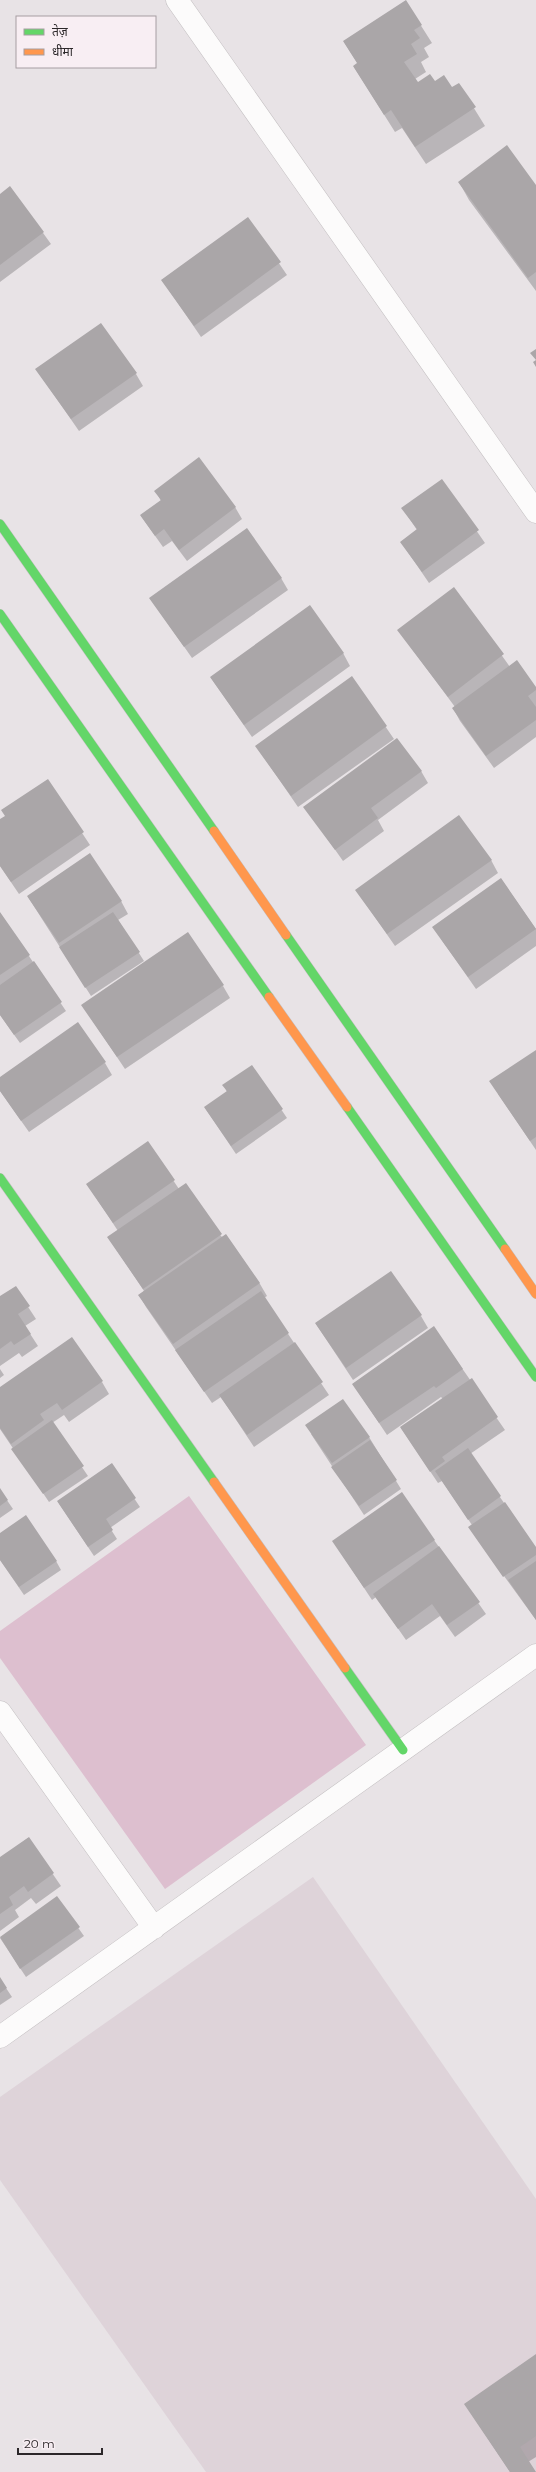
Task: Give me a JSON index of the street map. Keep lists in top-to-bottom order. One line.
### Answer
{"legend":["तेज़","धीमा"],"scale_bar":"20 m"}
